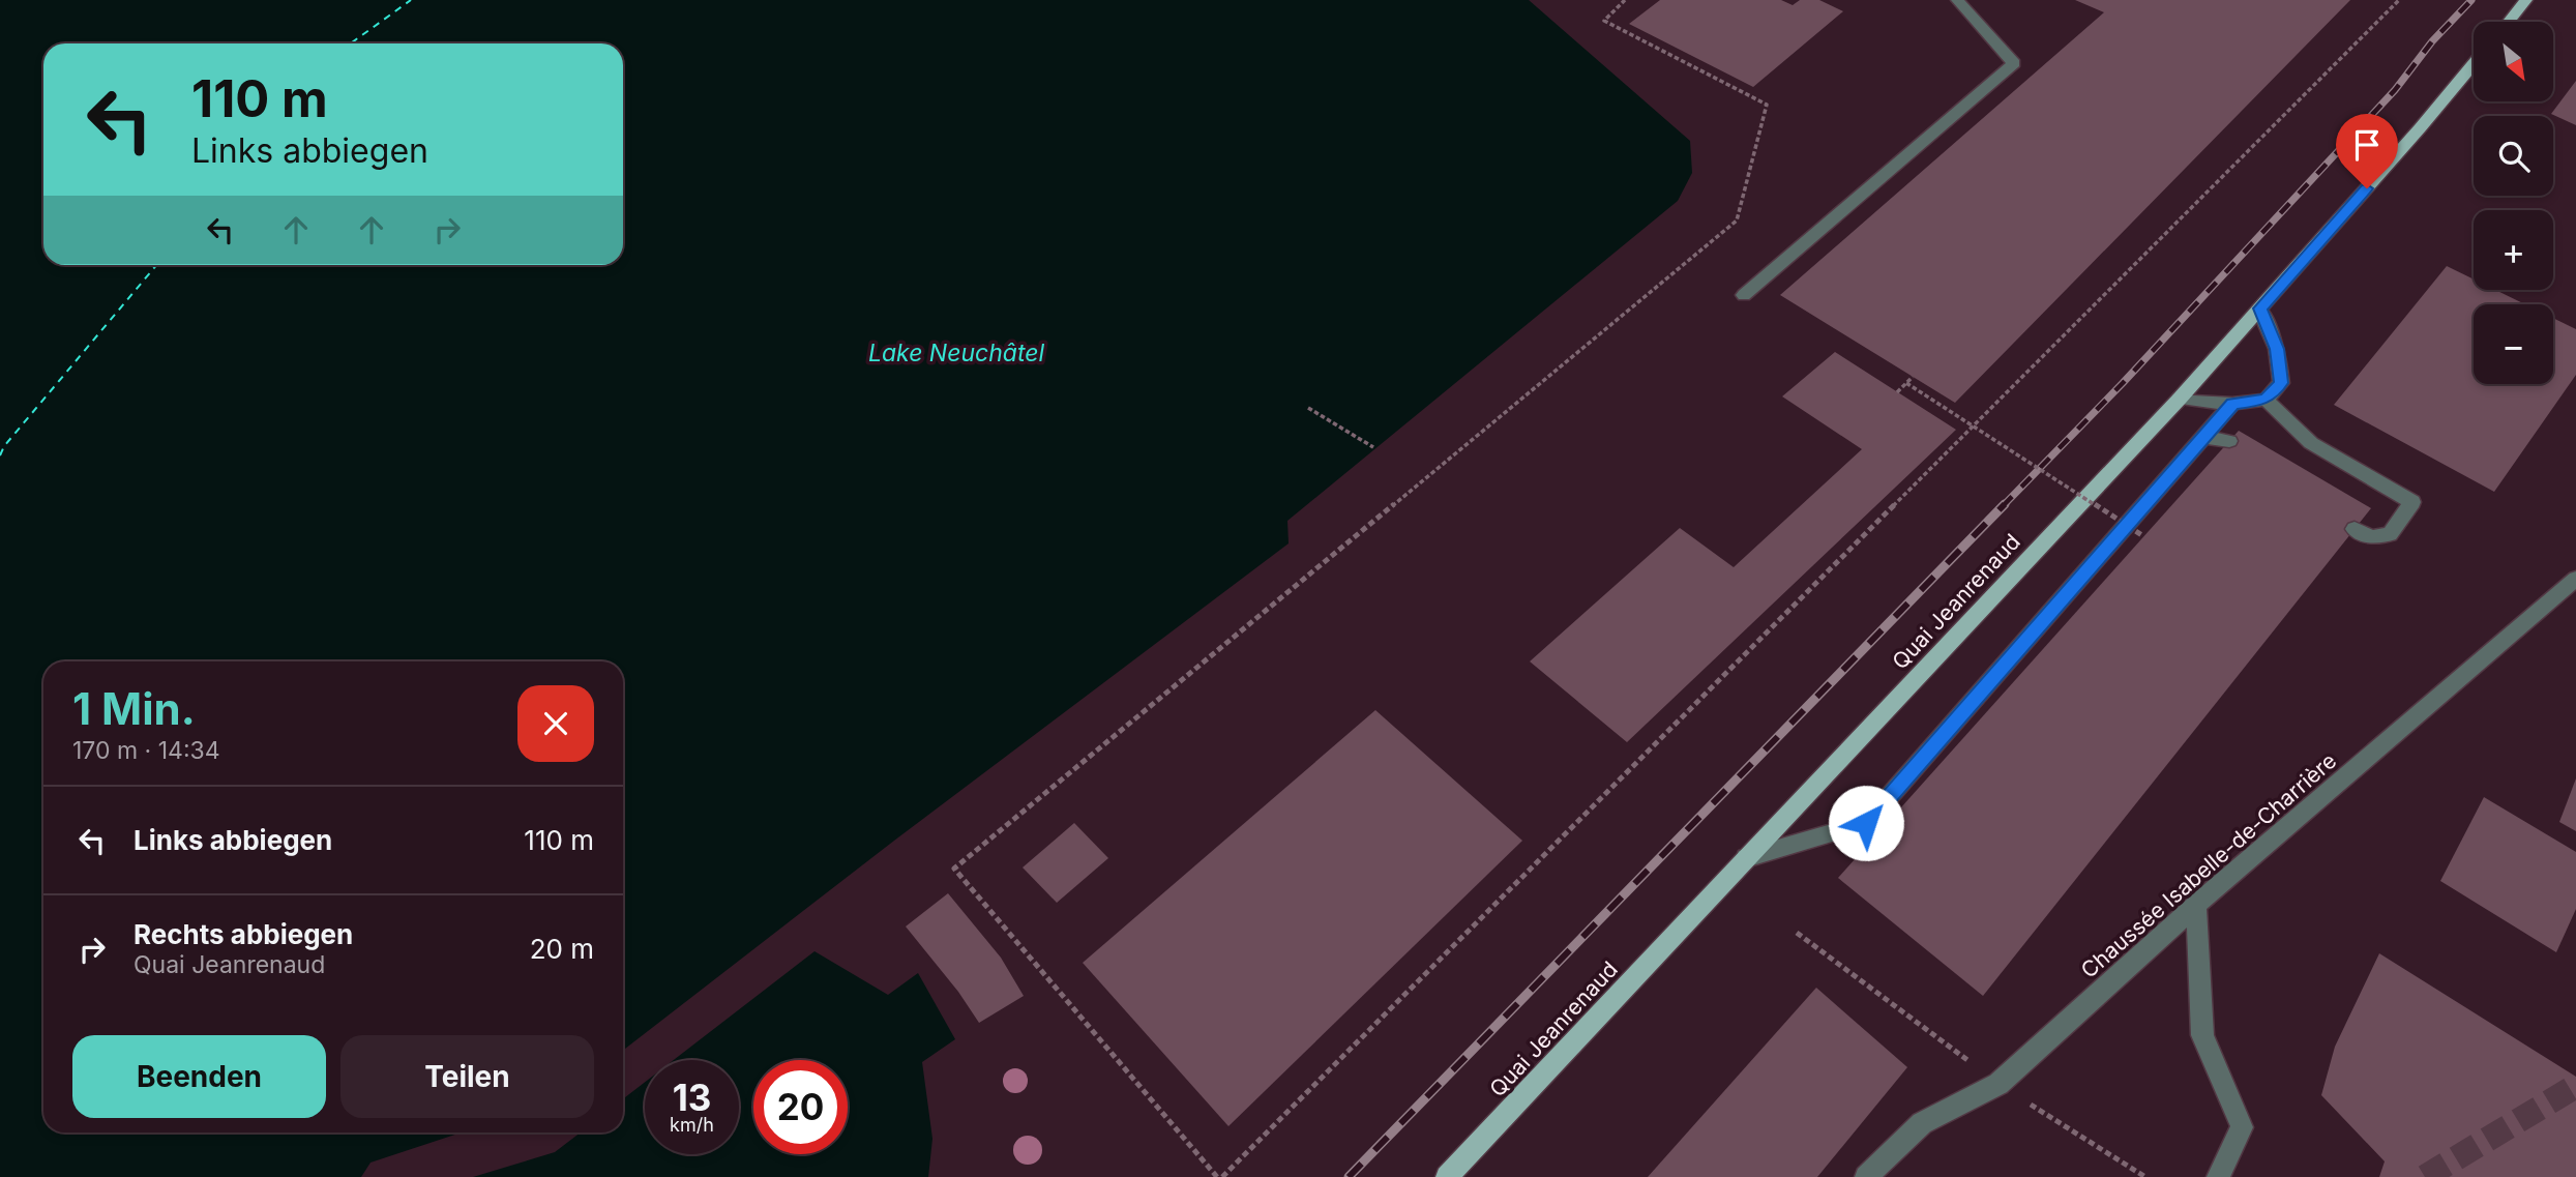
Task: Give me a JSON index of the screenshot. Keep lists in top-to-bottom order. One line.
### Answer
{"streets":{"main road":["Quai Jeanrenaud"],"street":["Chaussée Isabelle-de-Charrière"]},"water":["Lake Neuchâtel"],"north":"bottom right","page":{"map_buttons":["+","−"],"turn":["110 m","Links abbiegen"],"heading":["1 Min.","170 m · 14:34"],"list":[{"name":"Links abbiegen","value":"110 m"},{"name":"Rechts abbiegen","note":"Quai Jeanrenaud","value":"20 m"}],"buttons":["Beenden","Teilen"],"speed":"13 km/h","limit":"20"}}
